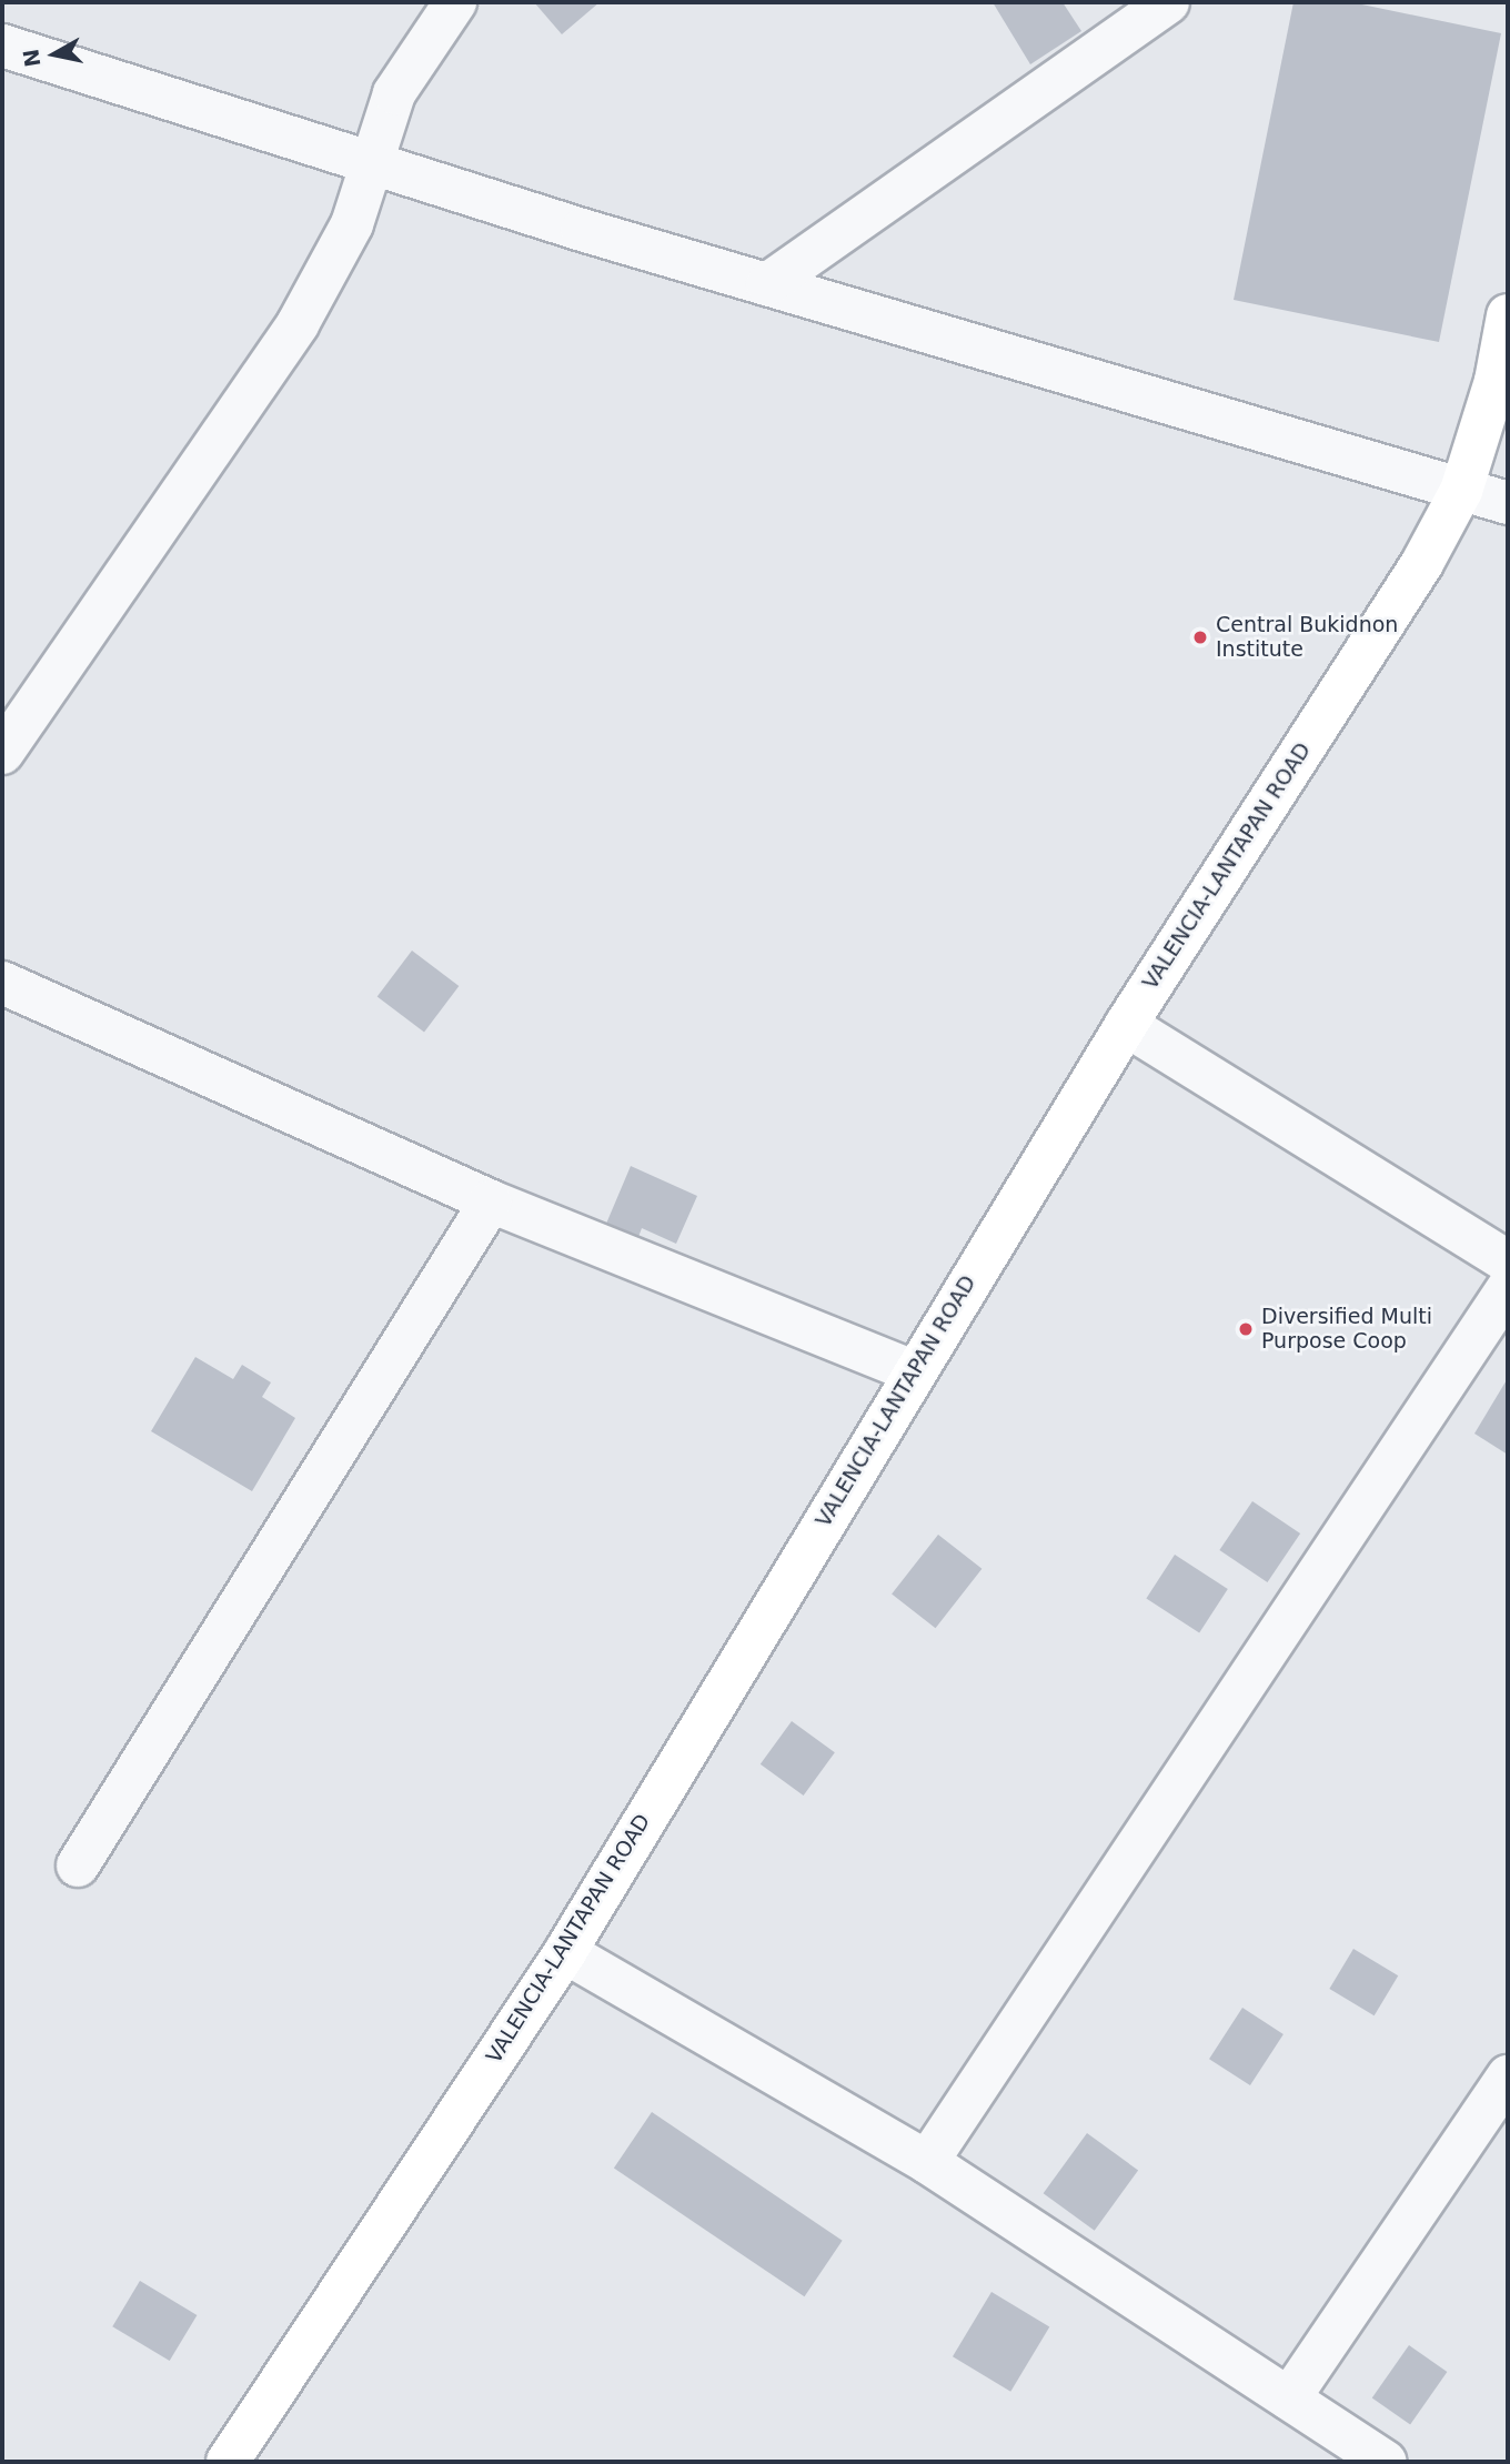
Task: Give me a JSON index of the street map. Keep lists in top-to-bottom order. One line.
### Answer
{"streets":{"main road":["VALENCIA-LANTAPAN ROAD"]},"places":["Central Bukidnon Institute","Diversified Multi Purpose Coop"],"north":"left"}
